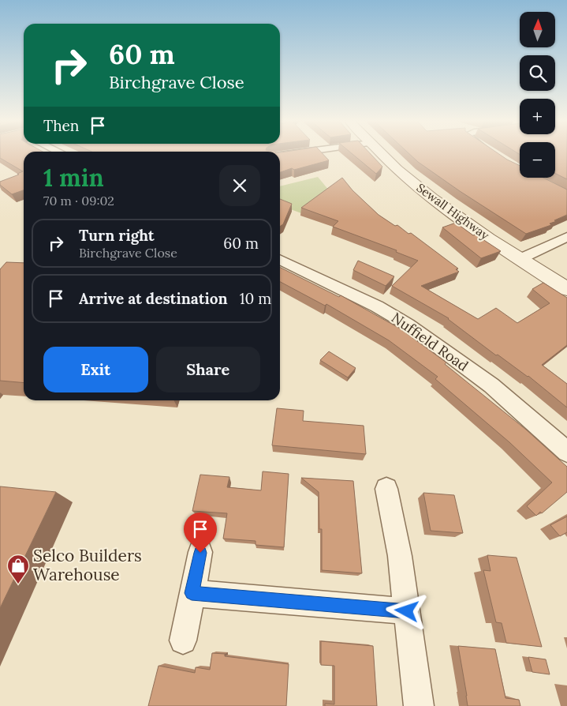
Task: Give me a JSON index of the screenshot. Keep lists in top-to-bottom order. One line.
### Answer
{"streets":{"street":["Sewall Highway","Nuffield Road"]},"places":{"shop":["Selco Builders Warehouse"]},"north":"top","page":{"map_buttons":["+","−"],"turn":["60 m","Birchgrave Close"],"then":"Then","heading":["1 min","70 m · 09:02"],"list":[{"name":"Turn right","note":"Birchgrave Close","value":"60 m"},{"name":"Arrive at destination","value":"10 m"}],"buttons":["Exit","Share"]}}
